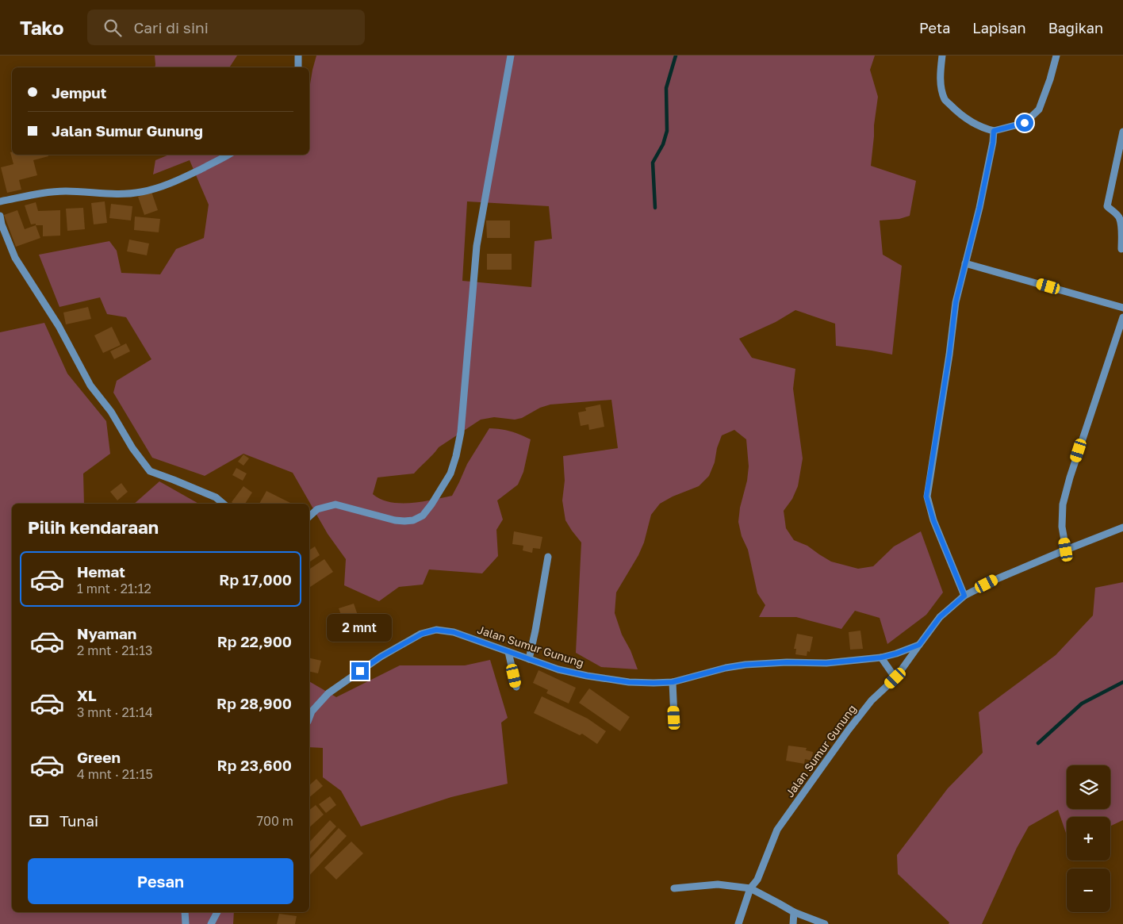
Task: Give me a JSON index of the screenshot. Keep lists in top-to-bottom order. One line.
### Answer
{"streets":{"street":["Jalan Sumur Gunung"]},"page":{"header":"Tako","search":"Cari di sini","nav":["Peta","Lapisan","Bagikan"],"banner":["Jemput","Jalan Sumur Gunung"],"heading":"Pilih kendaraan","list":[{"name":"Hemat","note":"1 mnt · 21:12","value":"Rp 17,000"},{"name":"Nyaman","note":"2 mnt · 21:13","value":"Rp 22,900"},{"name":"XL","note":"3 mnt · 21:14","value":"Rp 28,900"},{"name":"Green","note":"4 mnt · 21:15","value":"Rp 23,600"}],"bubble":"2 mnt","map_buttons":["+","−"],"pay":["Tunai","700 m"],"buttons":"Pesan"}}
